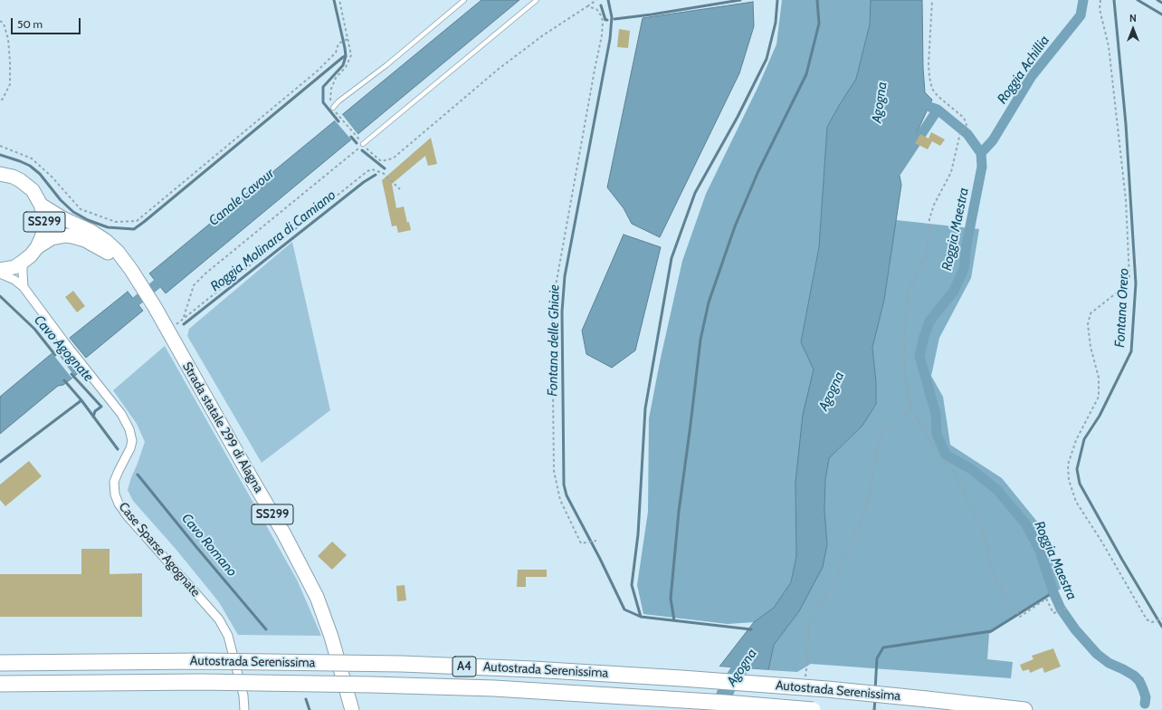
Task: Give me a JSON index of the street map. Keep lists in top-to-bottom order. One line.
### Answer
{"streets":{"highway":["Autostrada Serenissima","A4"],"main road":["SS299","Strada statale 299 di Alagna"],"street":["Case Sparse Agognate"]},"crossings":[["SS299","Strada statale 299 di Alagna"]],"water":["Roggia Achillia","Agogna","Canale Cavour","Roggia Maestra","Roggia Molinara di Camiano","Fontana Orero","Fontana delle Ghiaie","Cavo Agognate","Cavo Romano"],"scale_bar":"50 m","north":"top"}
